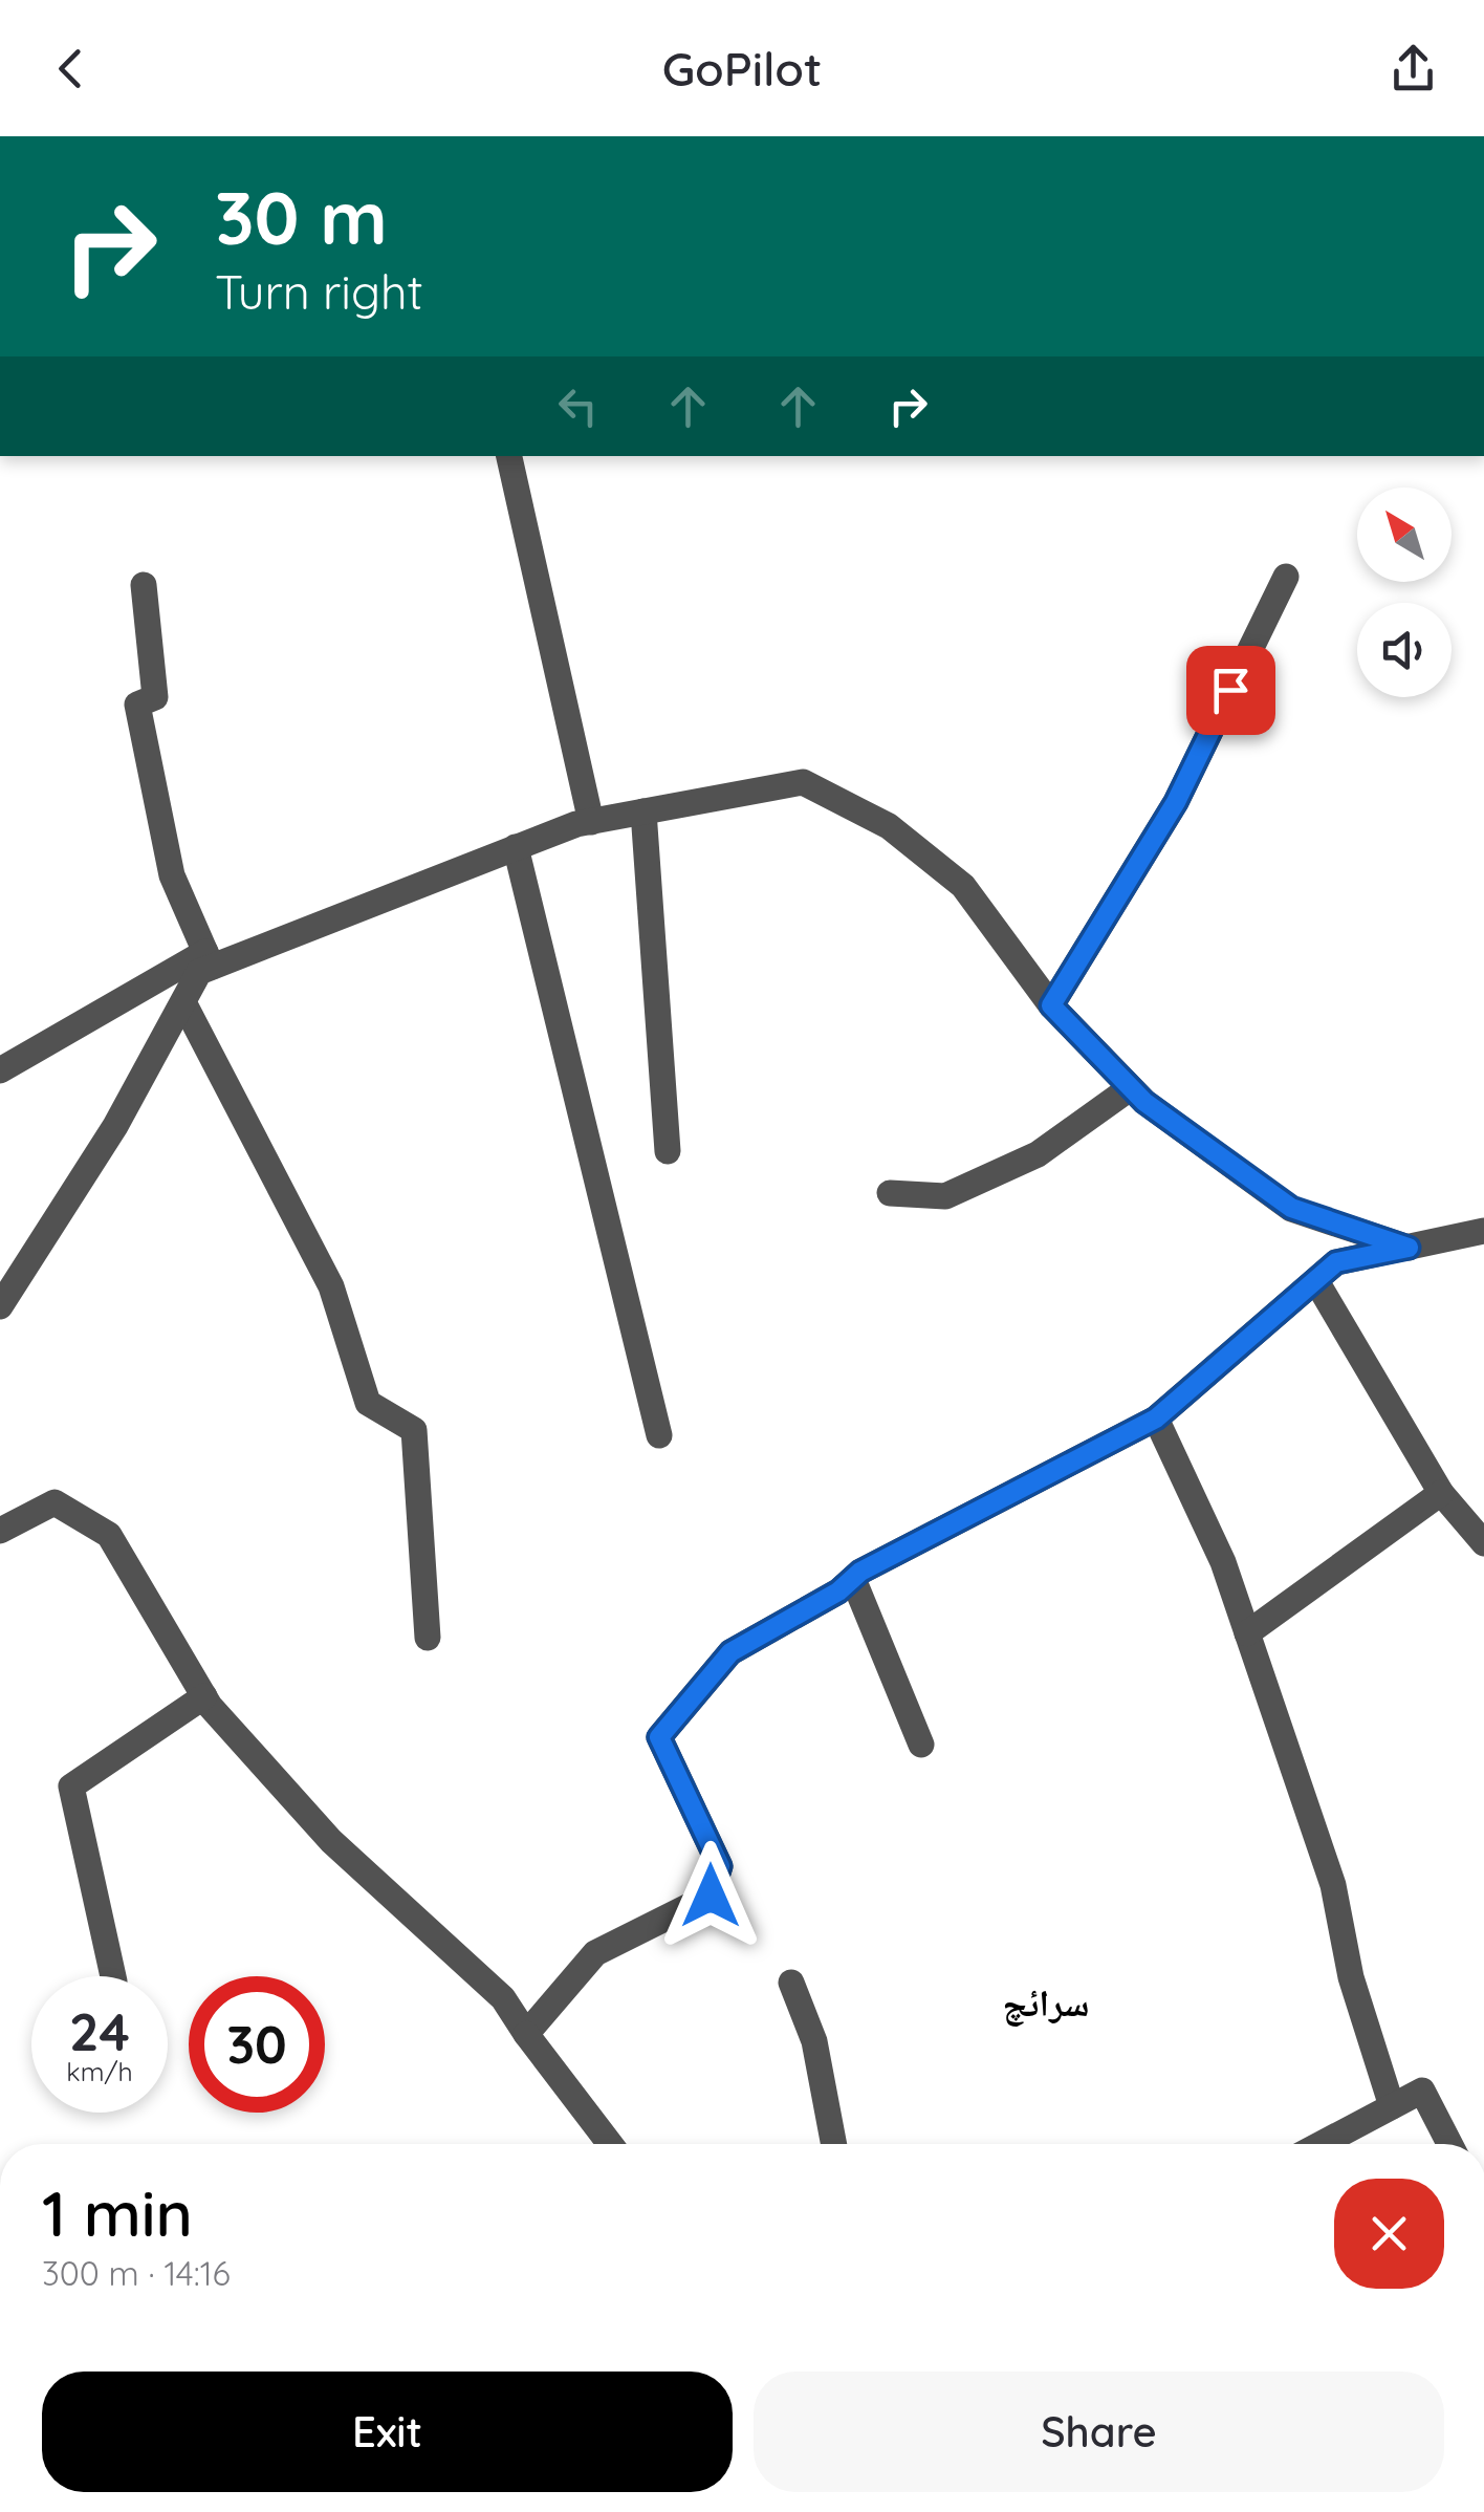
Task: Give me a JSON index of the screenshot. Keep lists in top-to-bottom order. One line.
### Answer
{"districts":["سرائچ"],"north":"top left","page":{"header":"GoPilot","turn":["30 m","Turn right"],"speed":"24 km/h","limit":"30","heading":["1 min","300 m · 14:16"],"buttons":["Exit","Share"]}}
